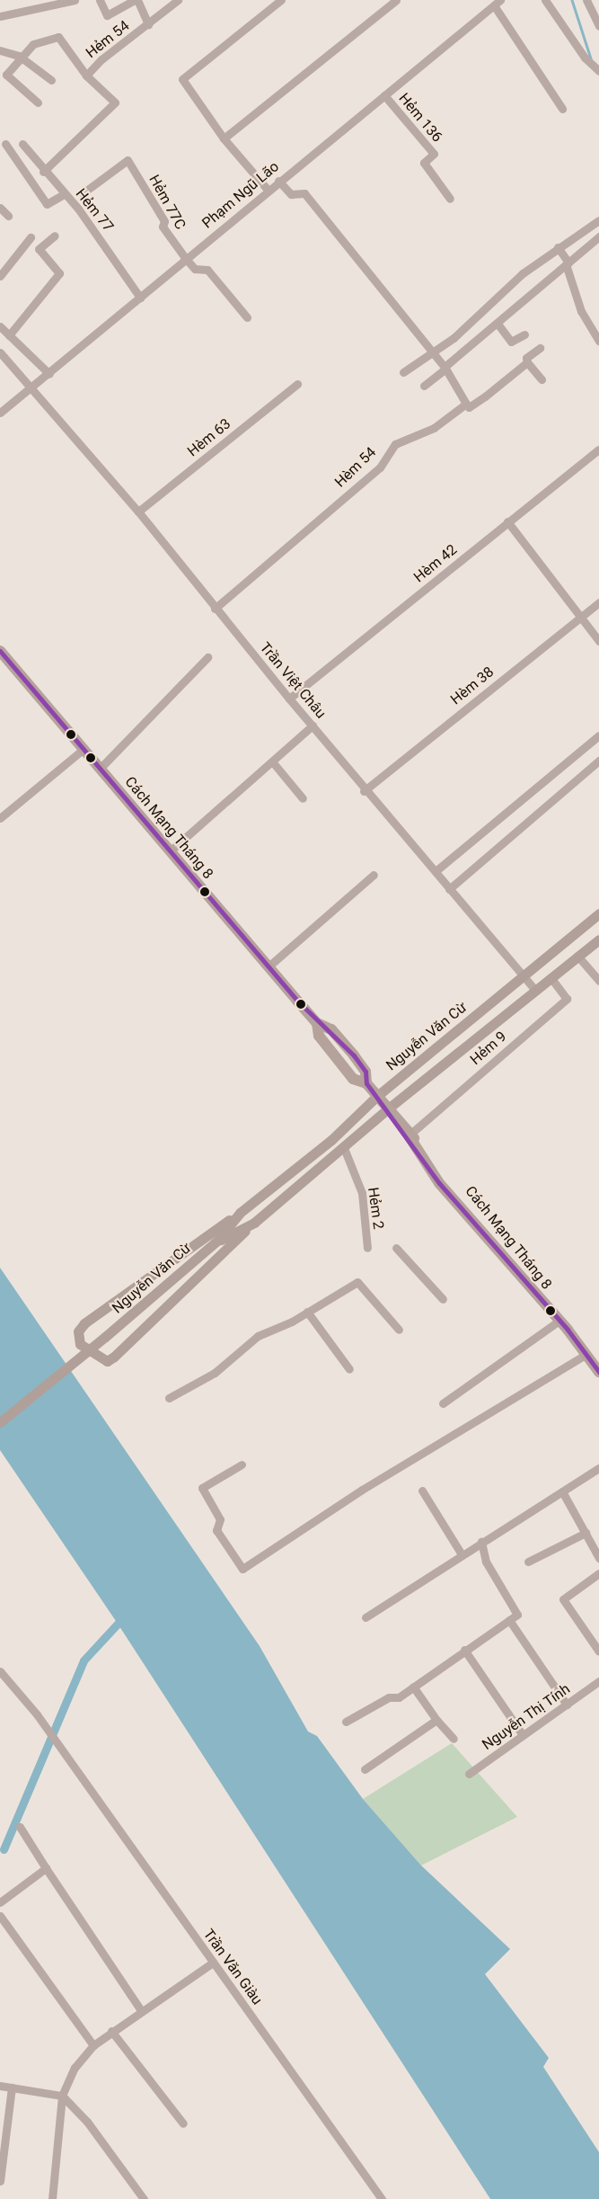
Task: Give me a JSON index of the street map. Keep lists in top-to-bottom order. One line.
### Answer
{"streets":{"highway":["Cách Mạng Tháng 8"],"main road":["Nguyễn Văn Cừ"],"street":["Hẻm 54","Hẻm 136","Phạm Ngũ Lão","Hẻm 77C","Hẻm 77","Hèm 63","Hèm 54","Hèm 42","Trần Việt Châu","Hèm 38","Hẻm 9","Hẻm 2","Nguyễn Thị Tính","Trần Văn Giàu"]},"crossings":[["Hẻm 136","Phạm Ngũ Lão"],["Phạm Ngũ Lão","Hẻm 77C"],["Phạm Ngũ Lão","Hẻm 77"],["Phạm Ngũ Lão","Trần Việt Châu"],["Hèm 63","Trần Việt Châu"],["Hèm 54","Trần Việt Châu"],["Hèm 42","Trần Việt Châu"],["Trần Việt Châu","Hèm 38"],["Trần Việt Châu","Nguyễn Văn Cừ"],["Cách Mạng Tháng 8","Nguyễn Văn Cừ"],["Cách Mạng Tháng 8","Hẻm 9"],["Nguyễn Văn Cừ","Hẻm 9"],["Nguyễn Văn Cừ","Hẻm 2"]]}
